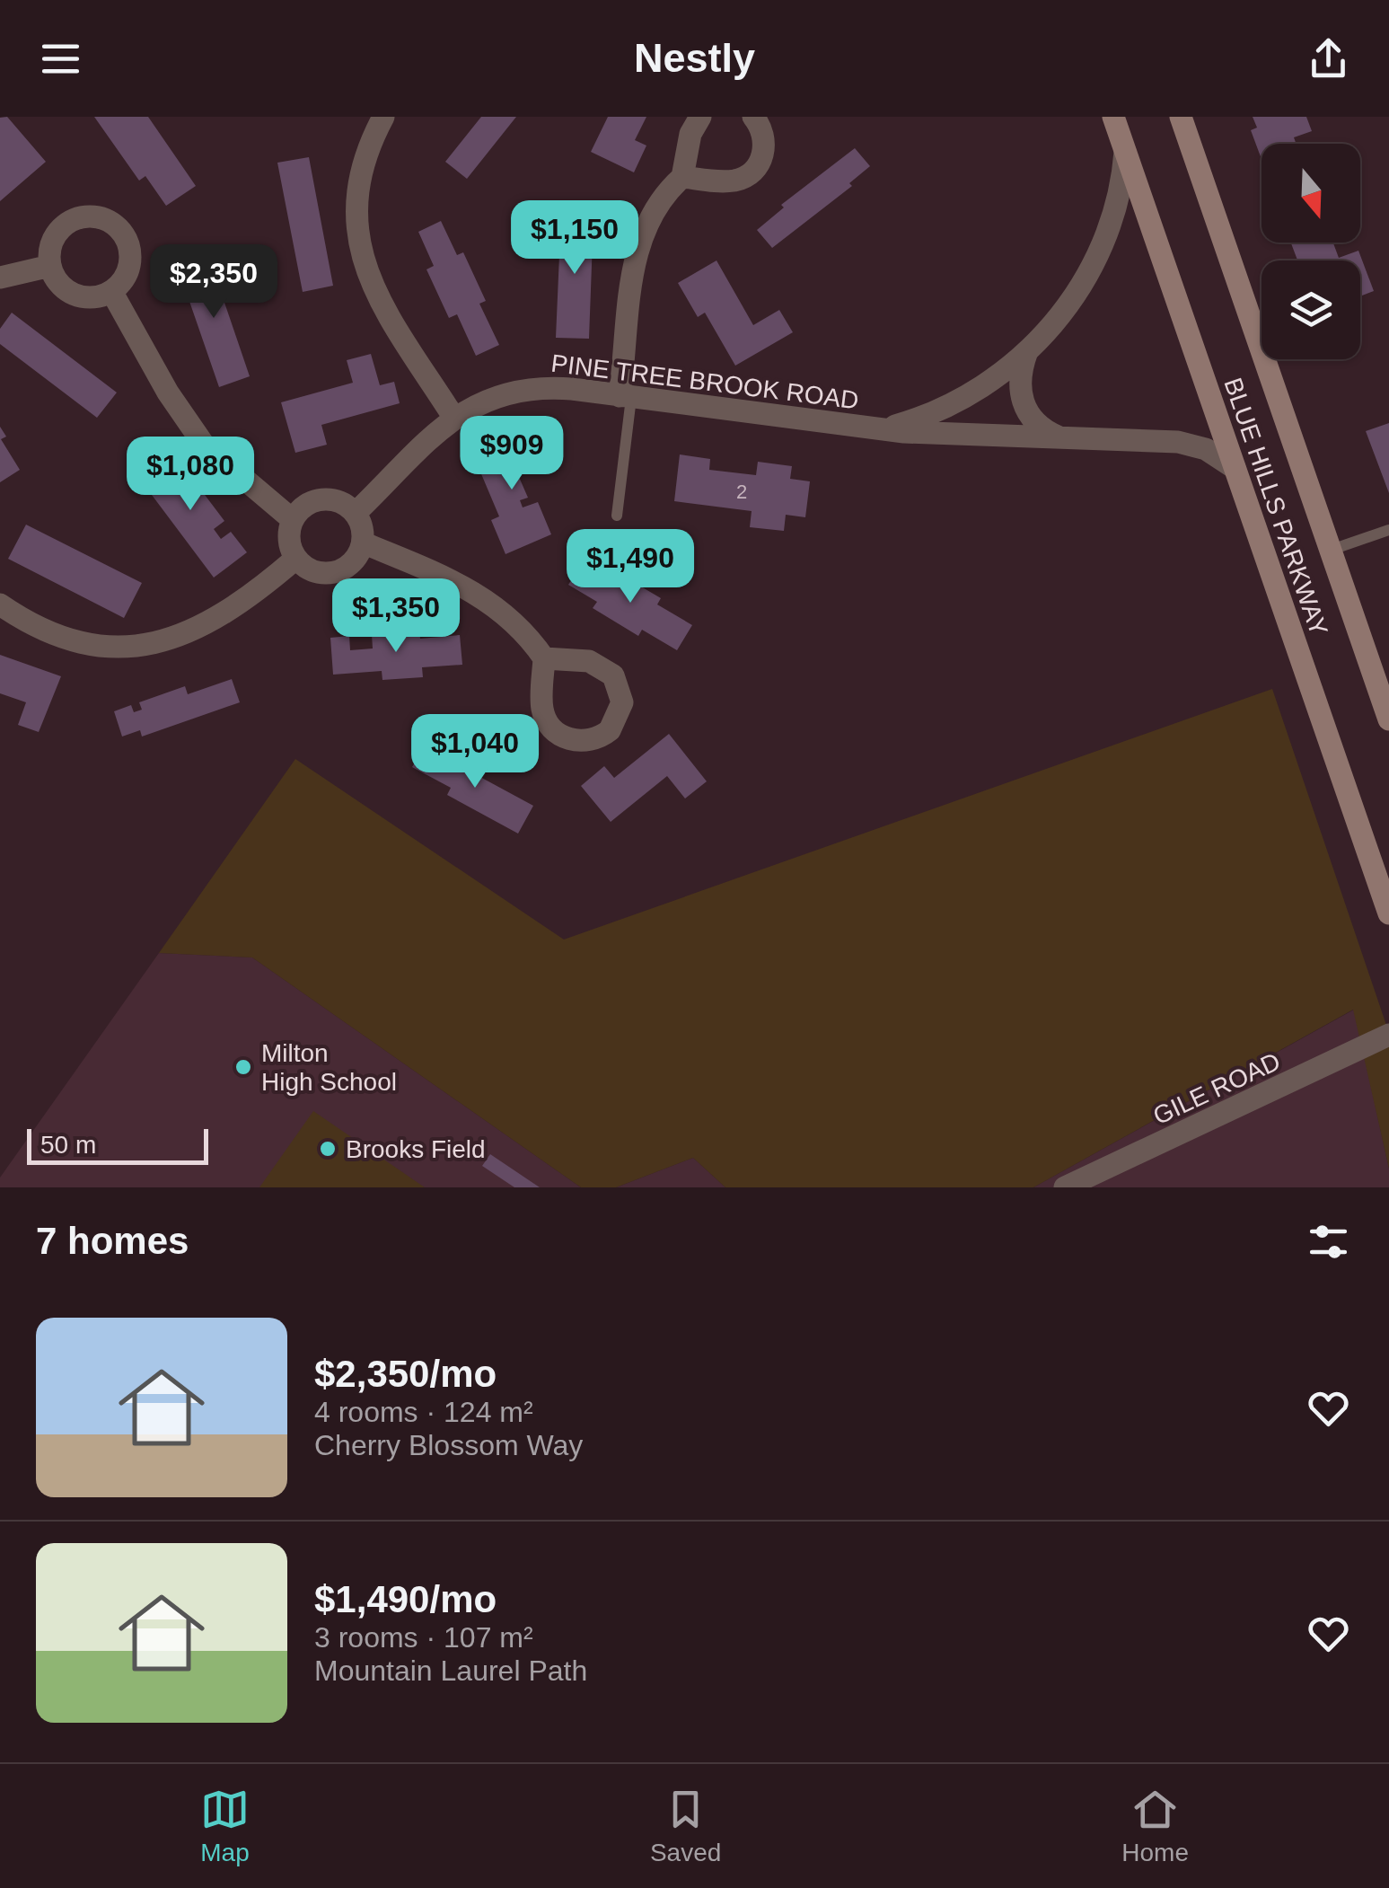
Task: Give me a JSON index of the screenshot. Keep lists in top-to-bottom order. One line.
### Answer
{"streets":{"main road":["BLUE HILLS PARKWAY"],"street":["PINE TREE BROOK ROAD","GILE ROAD"]},"crossings":[["PINE TREE BROOK ROAD","BLUE HILLS PARKWAY"]],"places":["Milton High School","Brooks Field"],"house_numbers":["2"],"scale_bar":"50 m","north":"bottom","page":{"header":"Nestly","price":["$1,150","$2,350","$909","$1,080","$1,490","$1,350","$1,040"],"scale":"50 m","heading":"7 homes","list":[{"name":"$2,350/mo","note":"4 rooms · 124 m² · Cherry Blossom Way"},{"name":"$1,490/mo","note":"3 rooms · 107 m² · Mountain Laurel Path"}],"tabs":["Map","Saved","Home"]}}
